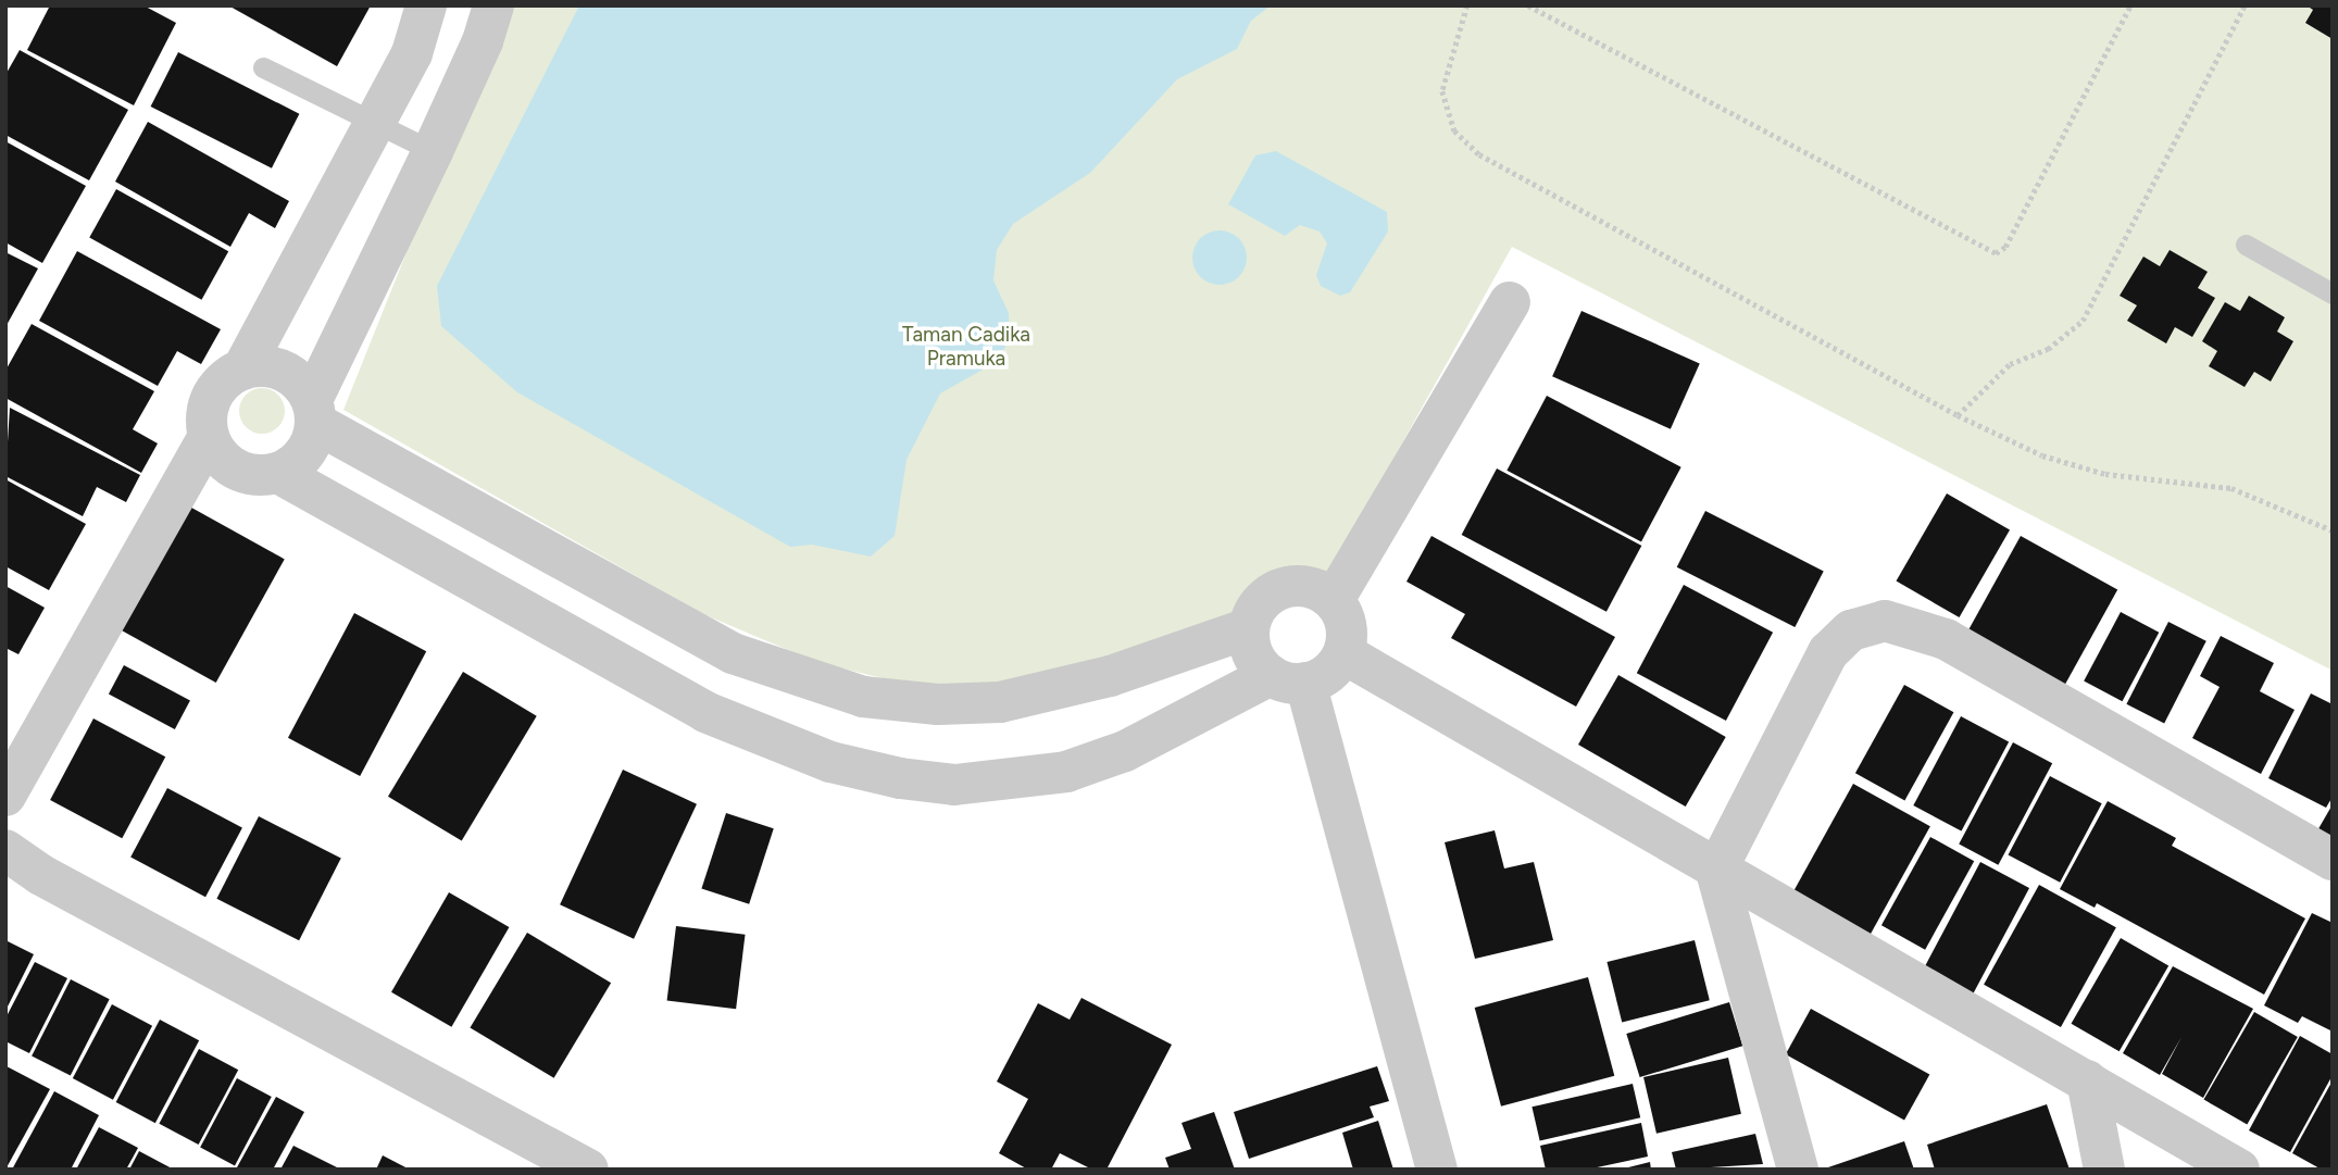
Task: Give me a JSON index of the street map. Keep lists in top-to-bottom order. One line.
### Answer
{"parks":["Taman Cadika Pramuka"]}
